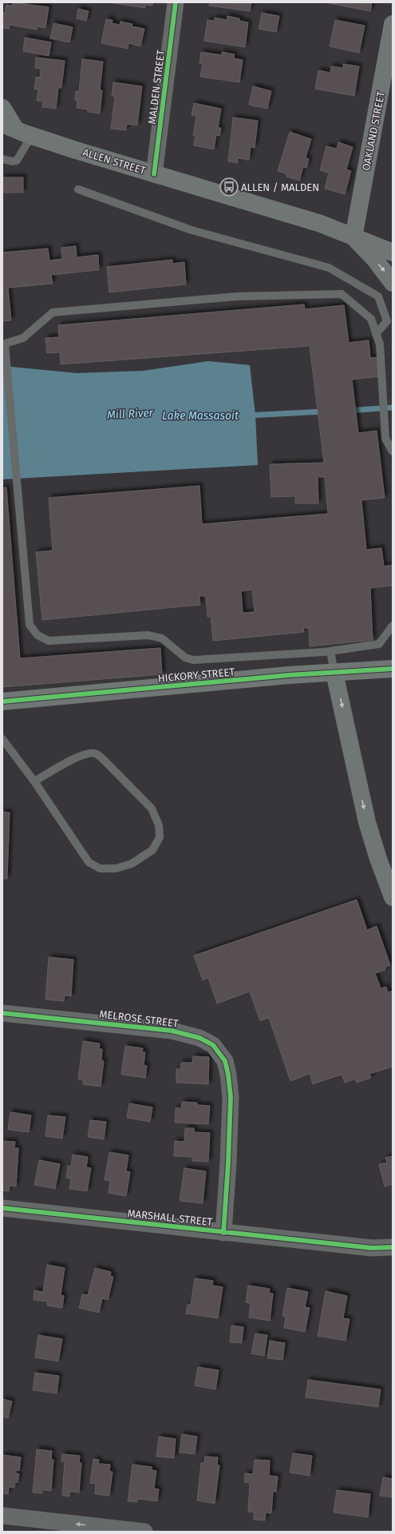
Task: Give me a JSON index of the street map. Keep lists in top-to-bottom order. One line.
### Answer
{"streets":{"main road":["OAKLAND STREET","ALLEN STREET","HICKORY STREET"],"street":["MALDEN STREET","MELROSE STREET","MARSHALL STREET"]},"crossings":[["MALDEN STREET","ALLEN STREET"],["OAKLAND STREET","ALLEN STREET"],["MELROSE STREET","MARSHALL STREET"]],"water":["Mill River","Lake Massasoit"],"places":{"bus stop":["ALLEN / MALDEN"]}}
